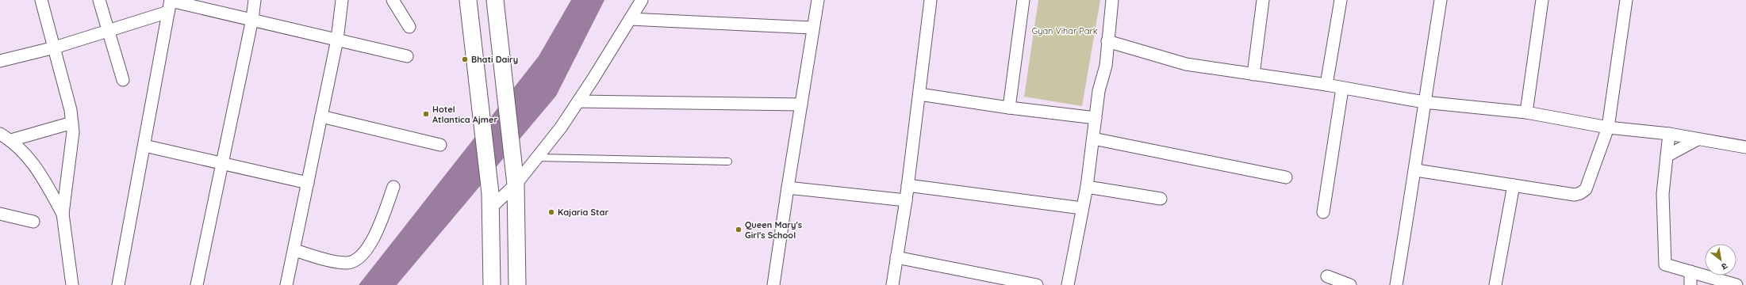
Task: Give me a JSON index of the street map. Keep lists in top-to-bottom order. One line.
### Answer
{"parks":["Gyan Vihar Park"],"places":["Bhati Dairy","Hotel Atlantica Ajmer","Kajaria Star","Queen Mary's Girl's School"],"north":"bottom right"}
